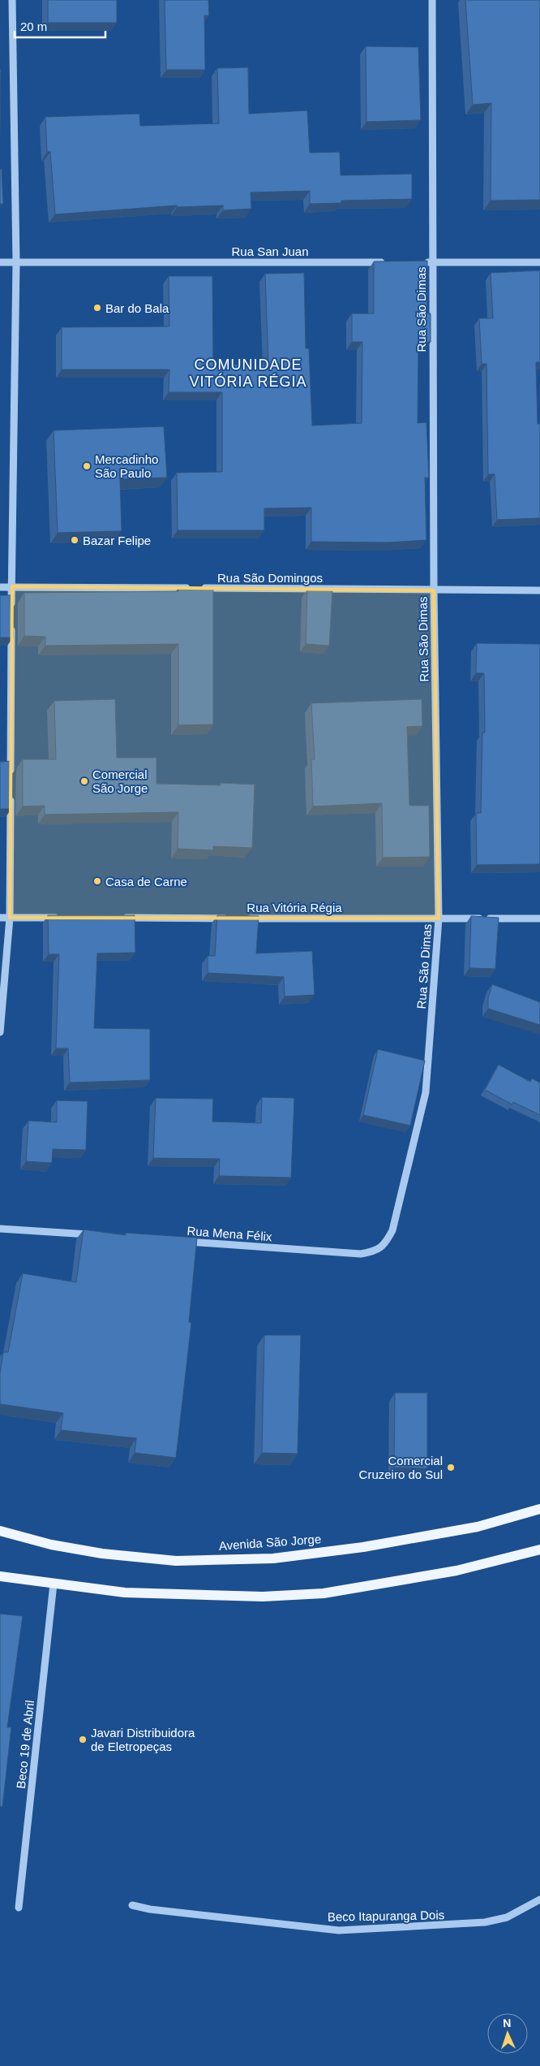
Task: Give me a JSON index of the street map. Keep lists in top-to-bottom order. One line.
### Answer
{"streets":{"main road":["Avenida São Jorge"],"street":["Rua San Juan","Rua São Dimas","Rua São Domingos","Rua Vitória Régia","Rua Mena Félix","Beco 19 de Abril","Beco Itapuranga Dois"]},"crossings":[["Rua São Dimas","Rua São Domingos"],["Rua São Dimas","Rua Vitória Régia"],["Rua São Dimas","Rua Mena Félix"]],"districts":["COMUNIDADE VITÓRIA RÉGIA"],"places":["Bar do Bala","Mercadinho São Paulo","Bazar Felipe","Comercial São Jorge","Casa de Carne","Comercial Cruzeiro do Sul","Javari Distribuidora de Eletropeças"],"scale_bar":"20 m","north":"top"}
